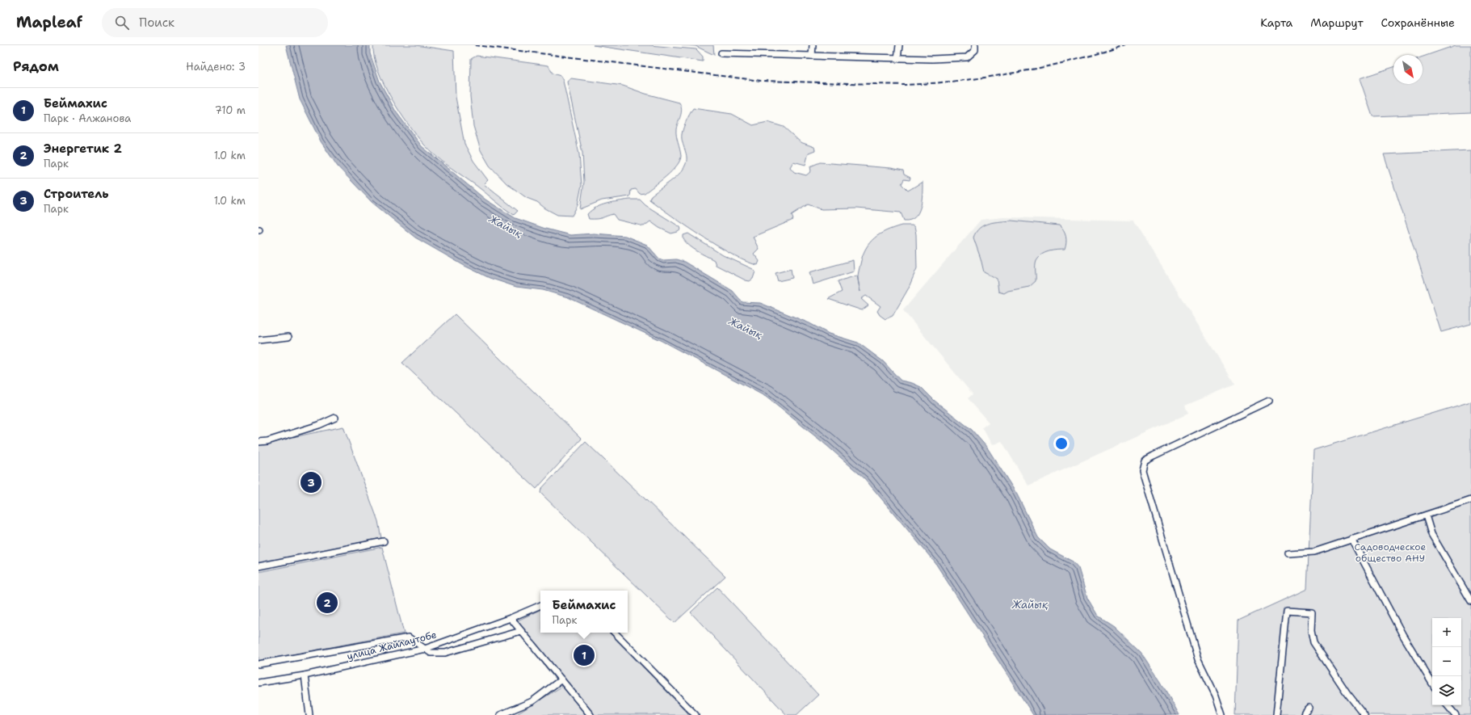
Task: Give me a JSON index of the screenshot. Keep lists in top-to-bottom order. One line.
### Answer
{"streets":{"street":["улица Жайлаутобе"]},"water":["Жайық"],"parks":["Садоводческое общество АНУ"],"north":"bottom right","page":{"header":"Mapleaf","search":"Поиск","nav":["Карта","Маршрут","Сохранённые"],"heading":["Рядом","Найдено: 3"],"list":[{"mark":"1","name":"Беймахис","note":"Парк · Алжанова","value":"710 m"},{"mark":"2","name":"Энергетик 2","note":"Парк","value":"1.0 km"},{"mark":"3","name":"Строитель","note":"Парк","value":"1.0 km"}],"pins":["3","2","1"],"popup":["Беймахис","Парк"],"map_buttons":["+","−"]}}
